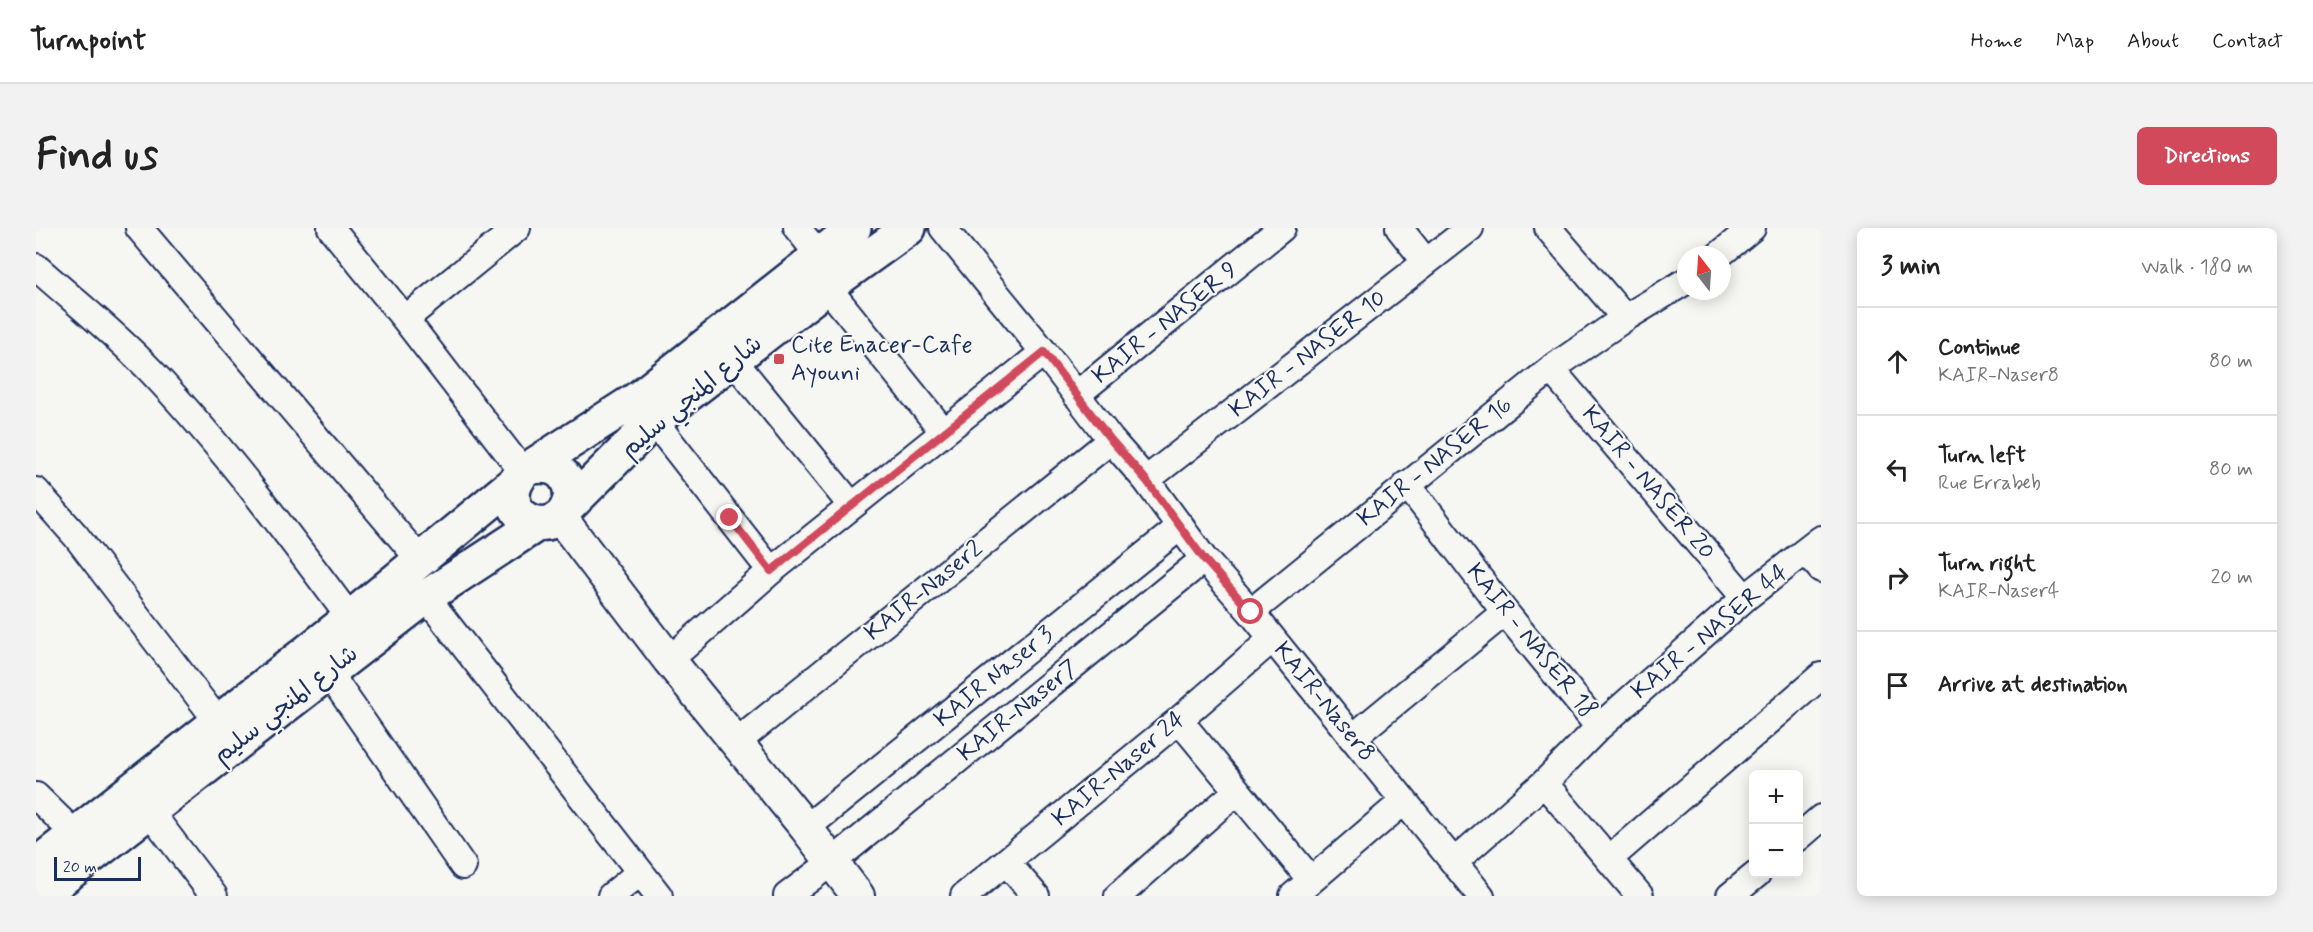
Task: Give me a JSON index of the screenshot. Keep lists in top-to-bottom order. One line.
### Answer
{"streets":{"main road":["شارع المنجي سليم"],"street":["KAIR - NASER 9","KAIR - NASER 10","KAIR - NASER 16","KAIR - NASER 20","KAIR-Naser2","KAIR - NASER 44","KAIR - NASER 18","KAIR Naser 3","KAIR-Naser8","KAIR-Naser7","KAIR-Naser 24"]},"crossings":[["KAIR - NASER 9","KAIR-Naser8"],["KAIR - NASER 10","KAIR-Naser8"],["KAIR - NASER 16","KAIR - NASER 20"],["KAIR - NASER 16","KAIR - NASER 18"],["KAIR - NASER 16","KAIR-Naser8"],["KAIR - NASER 20","KAIR - NASER 44"],["KAIR-Naser2","KAIR-Naser8"],["KAIR - NASER 44","KAIR - NASER 18"],["KAIR - NASER 18","KAIR-Naser8"],["KAIR Naser 3","KAIR-Naser8"],["KAIR-Naser8","KAIR-Naser7"],["KAIR-Naser8","KAIR-Naser 24"]],"places":{"transit":["Cite Enacer-Cafe Ayouni"]},"scale_bar":"20 m","north":"top","page":{"header":"Turnpoint","nav":["Home","Map","About","Contact"],"buttons":"Directions","title":"Find us","heading":["3 min","Walk · 180 m"],"list":[["Continue","KAIR-Naser8","80 m"],["Turn left","Rue Errabeb","80 m"],["Turn right","KAIR-Naser4","20 m"],"Arrive at destination"],"map_buttons":["+","−"],"scale":"20 m"}}
